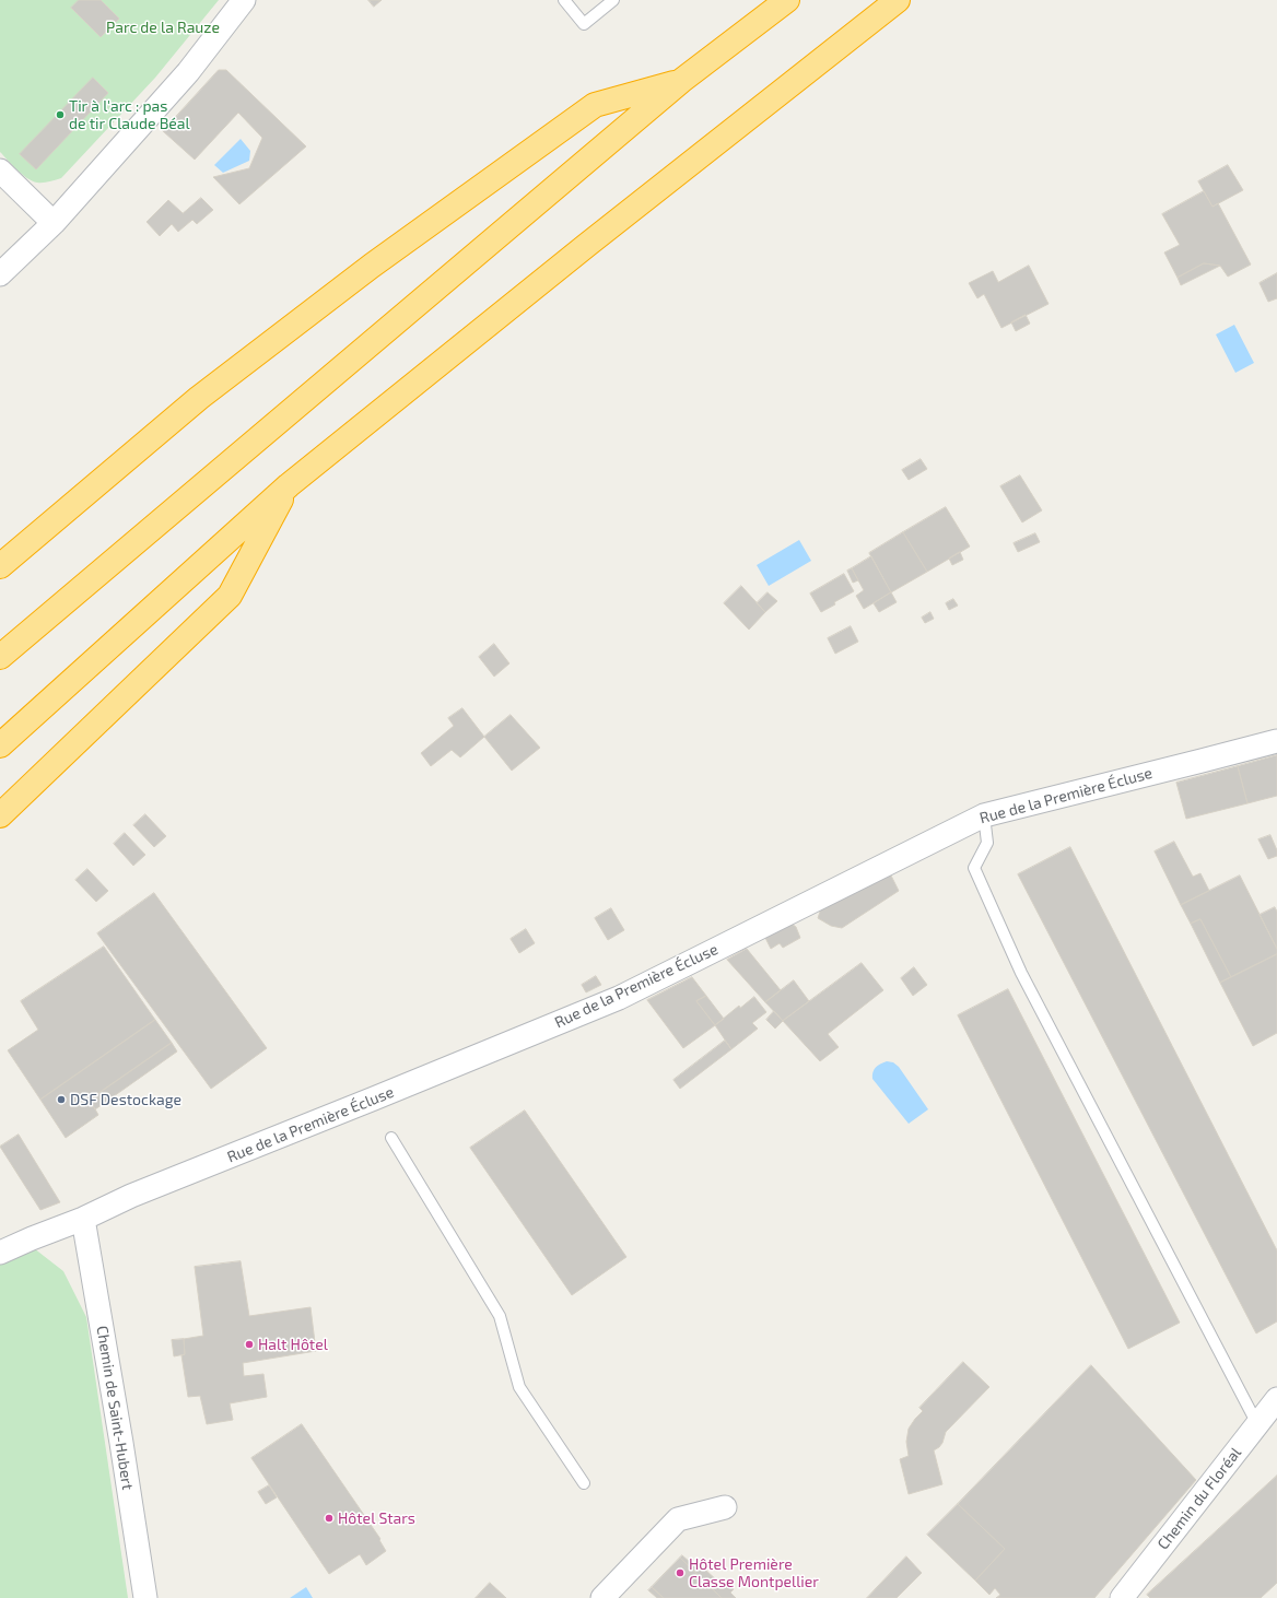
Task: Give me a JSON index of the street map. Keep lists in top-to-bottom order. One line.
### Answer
{"streets":{"street":["Rue de la Première Écluse","Chemin de Saint-Hubert","Chemin du Floréal"]},"crossings":[["Rue de la Première Écluse","Chemin de Saint-Hubert"]],"parks":["Parc de la Rauze"],"places":["Tir à l'arc : pas de tir Claude Béal","DSF Destockage","Halt Hôtel","Hôtel Stars","Hôtel Première Classe Montpellier"]}
